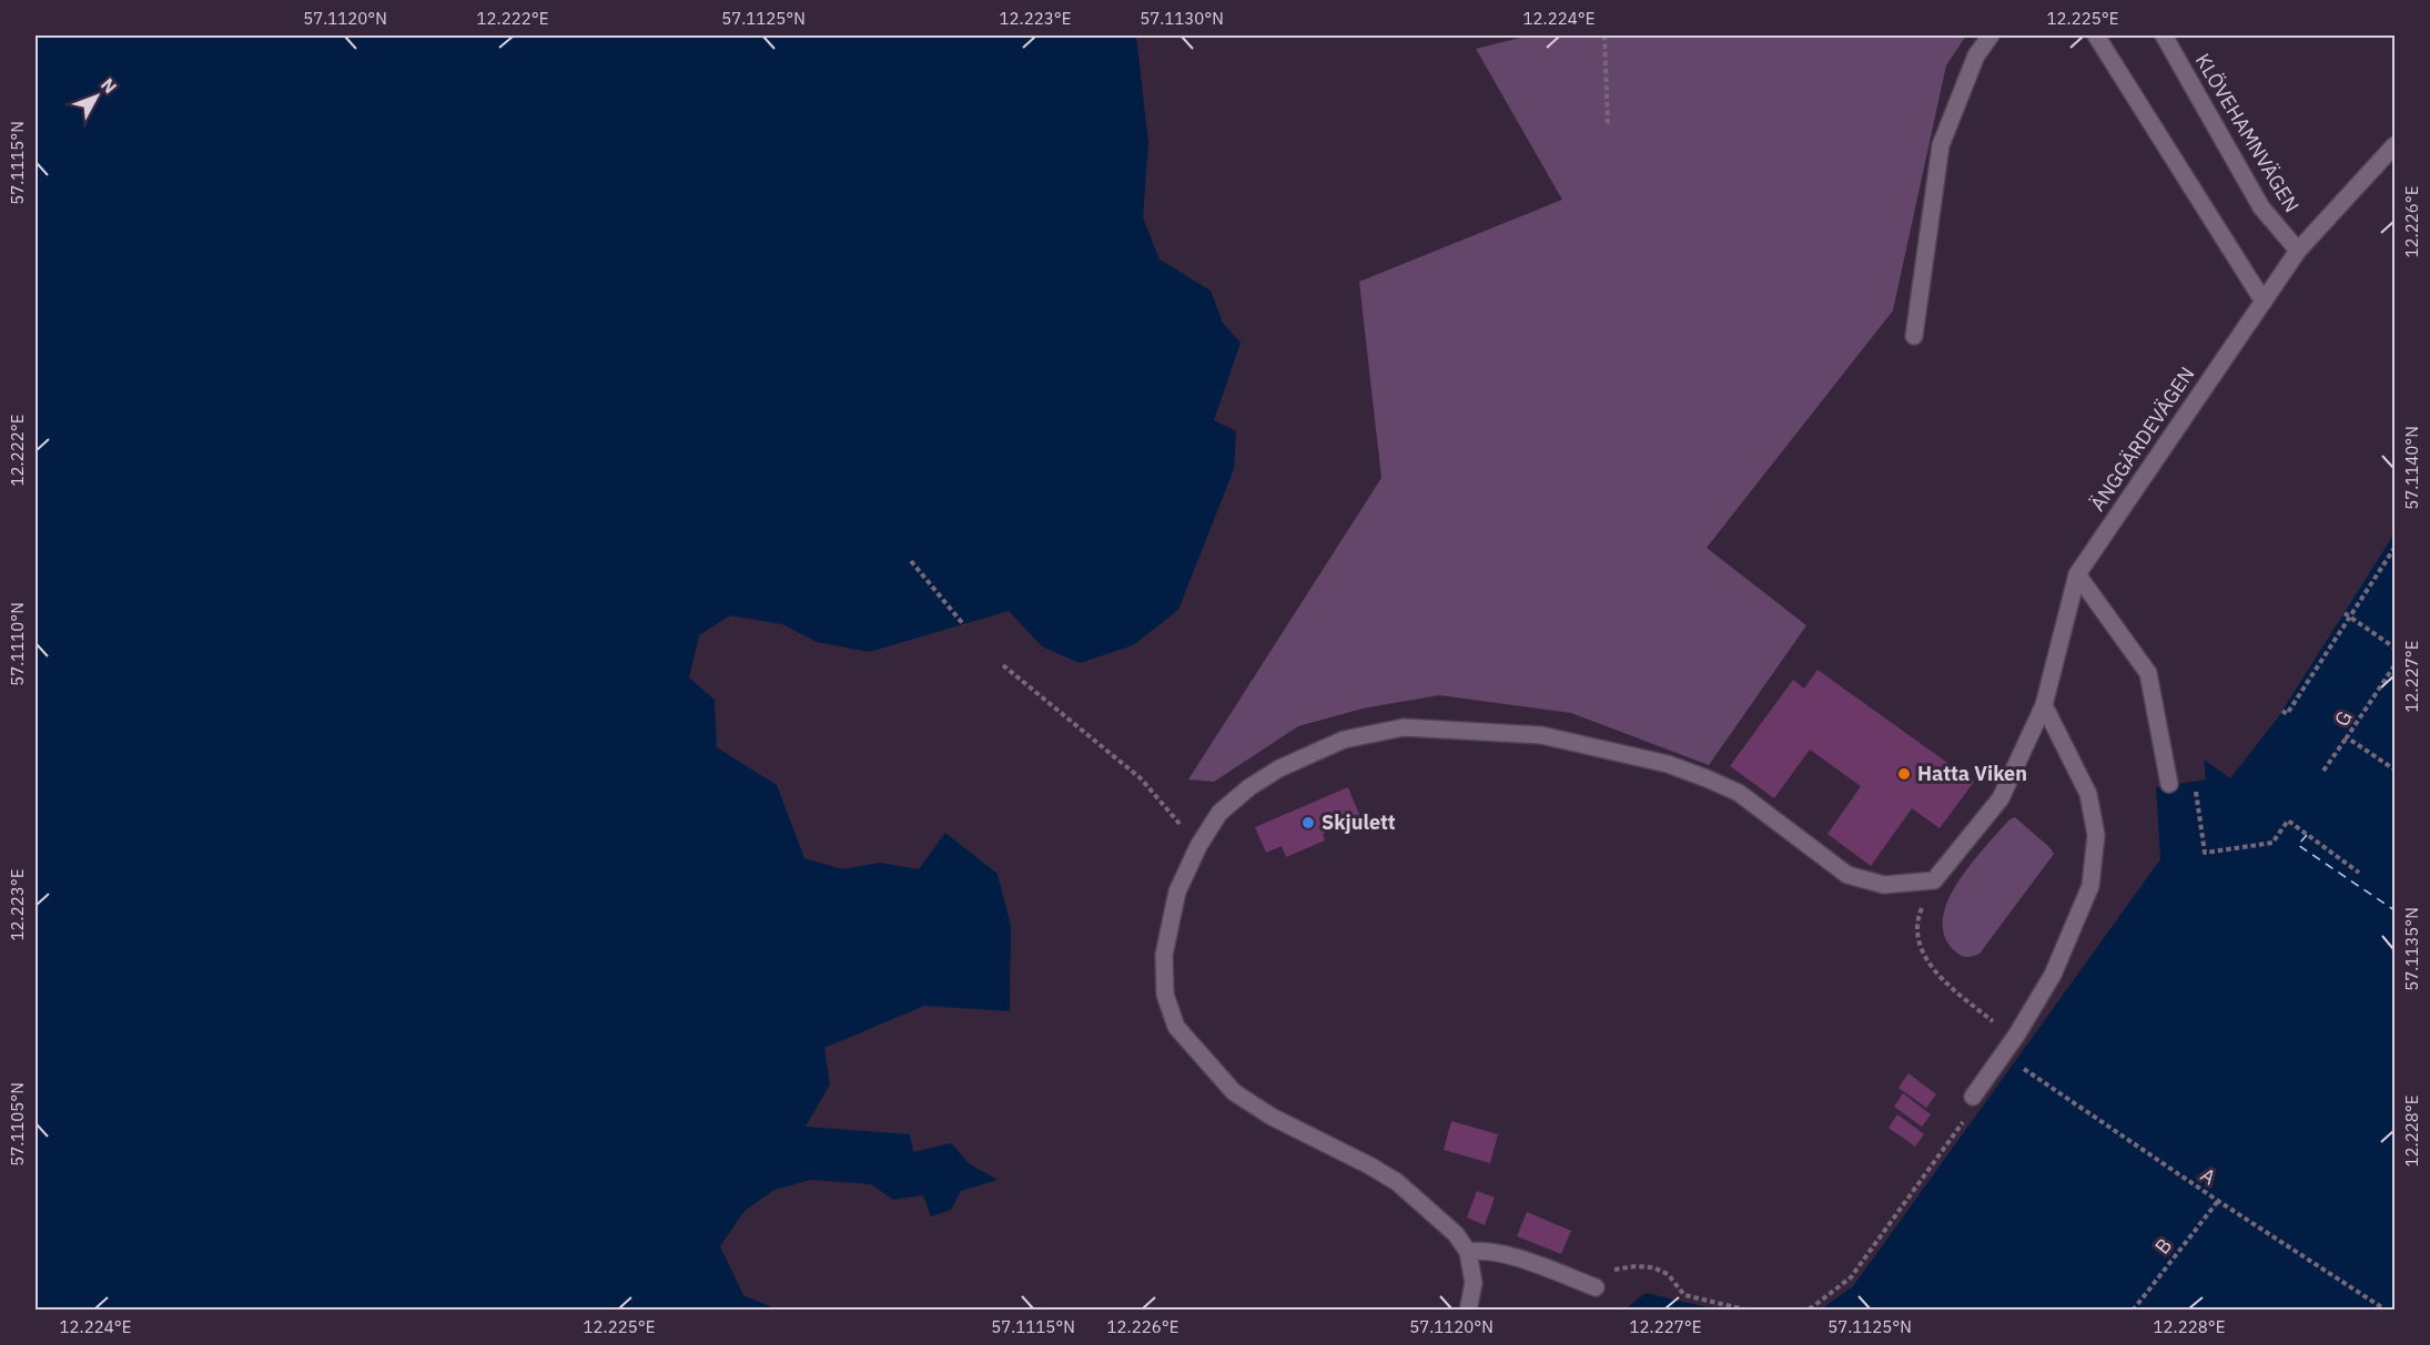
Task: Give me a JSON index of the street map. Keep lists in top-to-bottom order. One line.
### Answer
{"streets":{"street":["KLÖVEHAMNVÄGEN","ÄNGGÄRDEVÄGEN"],"path":["G","A","B"]},"crossings":[["KLÖVEHAMNVÄGEN","ÄNGGÄRDEVÄGEN"],["A","B"]],"places":["Hatta Viken","Skjulett"],"north":"top right","coordinates":["57.1120°N","12.222°E","57.1125°N","12.223°E","57.1130°N","12.224°E","12.225°E","57.1115°N","12.226°E","57.1140°N","57.1110°N","12.227°E","57.1135°N","57.1105°N","12.228°E"]}
